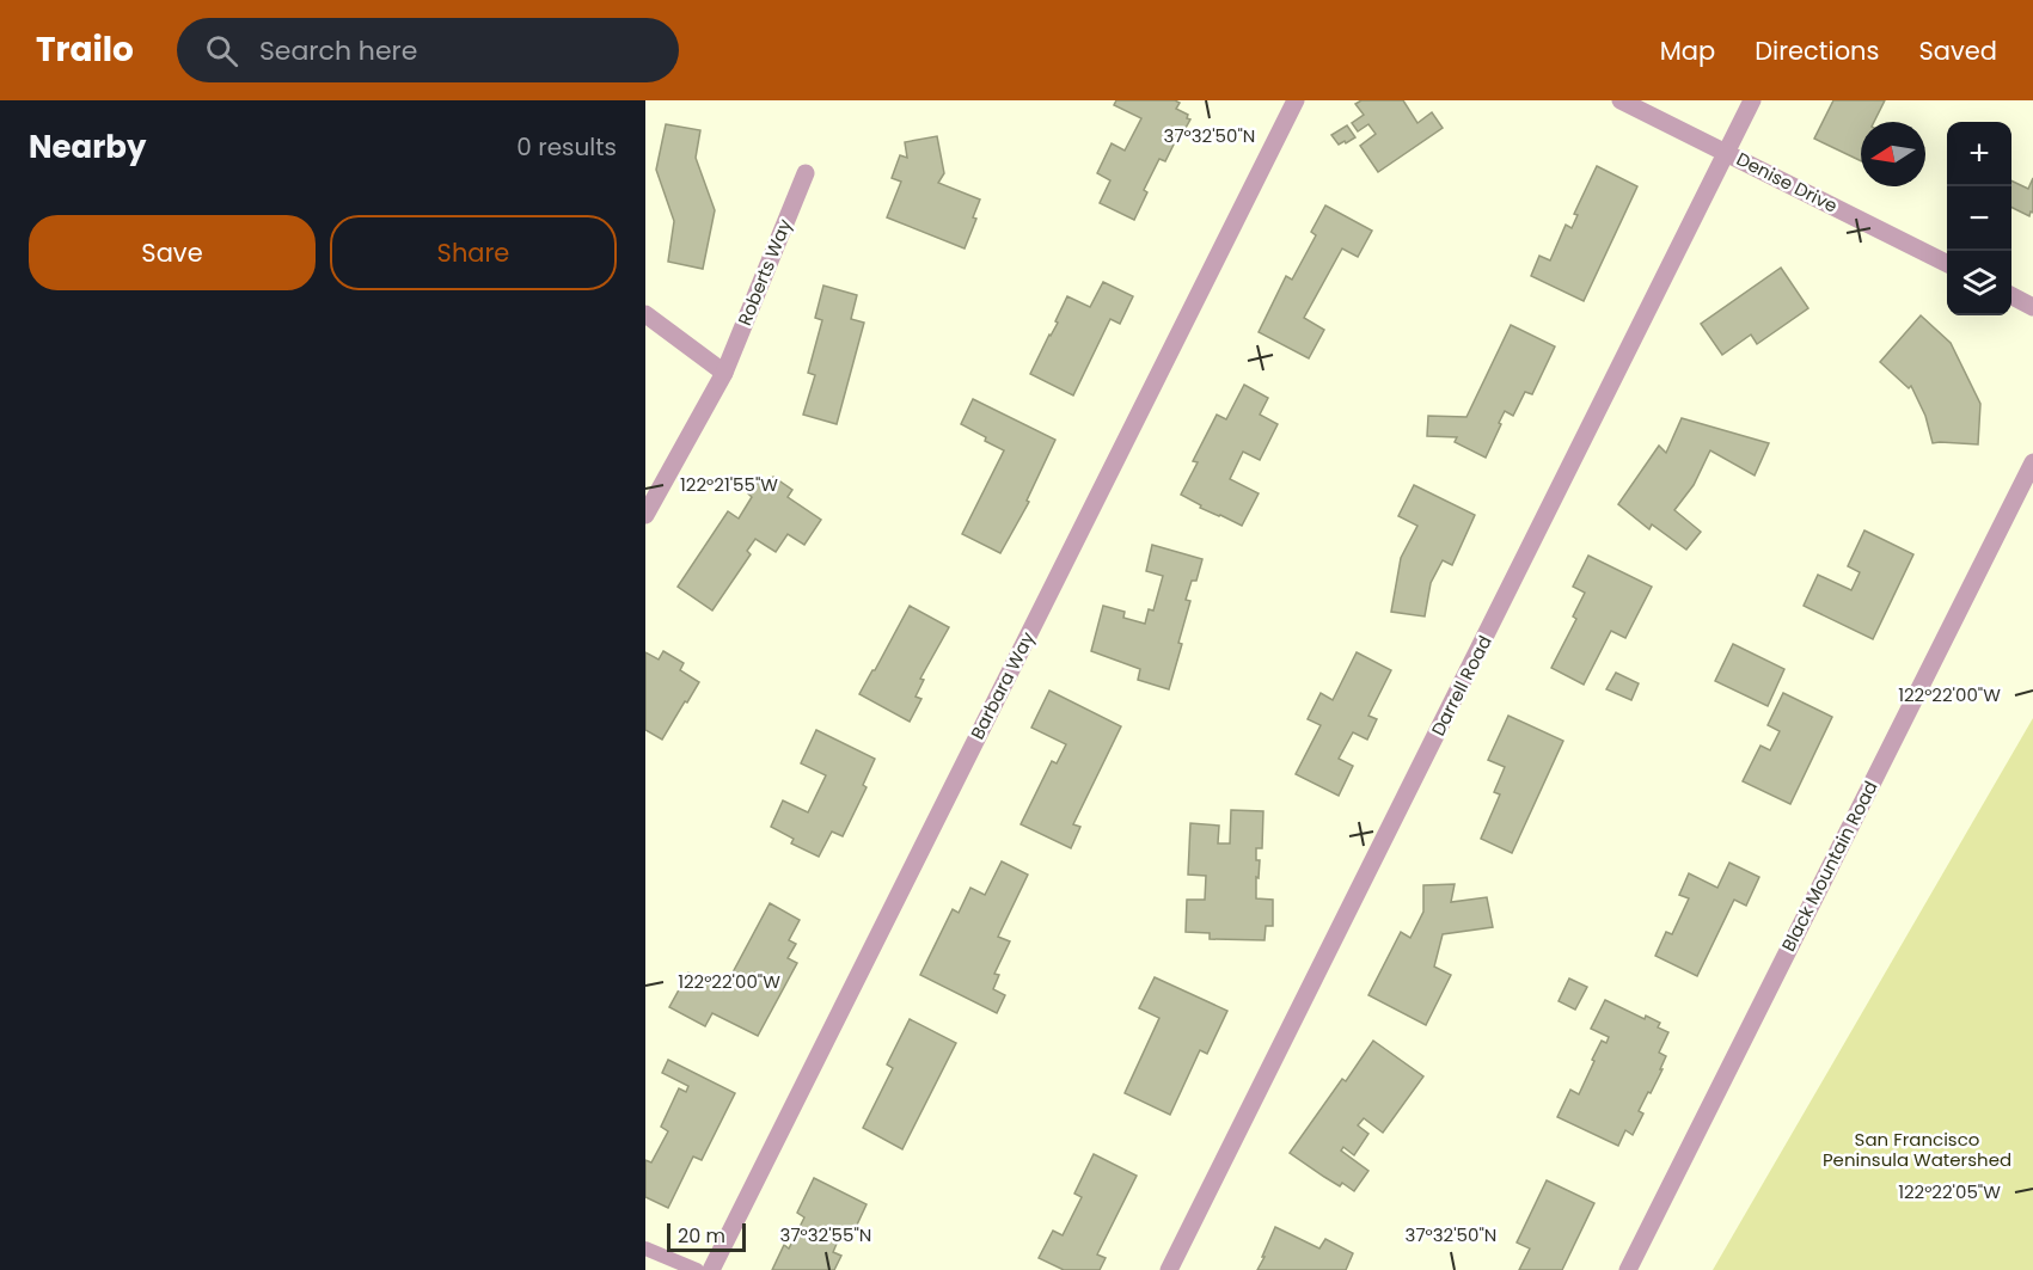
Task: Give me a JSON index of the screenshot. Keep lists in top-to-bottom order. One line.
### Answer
{"streets":{"street":["Denise Drive","Roberts Way","Barbara Way","Darrell Road","Black Mountain Road"]},"crossings":[["Denise Drive","Darrell Road"]],"parks":["San Francisco Peninsula Watershed"],"scale_bar":"20 m","north":"left","page":{"header":"Trailo","search":"Search here","nav":["Map","Directions","Saved"],"heading":["Nearby","0 results"],"map_buttons":["+","−"],"buttons":["Save","Share"],"scale":"20 m"},"coordinates":["37°32'50\"N","122°21'55\"W","122°22'00\"W","122°22'05\"W","37°32'55\"N"]}
